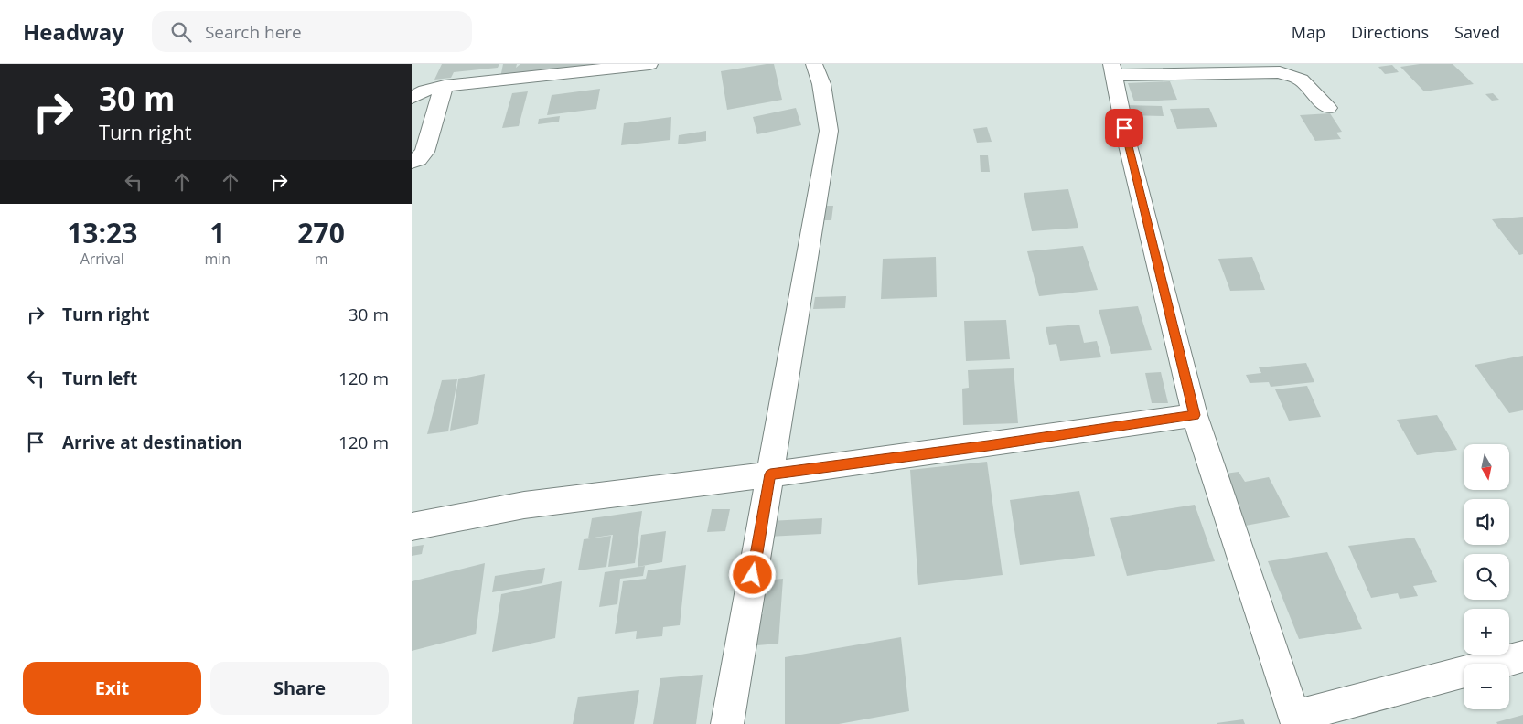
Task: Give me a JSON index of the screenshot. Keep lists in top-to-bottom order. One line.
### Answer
{"north":"bottom","page":{"header":"Headway","search":"Search here","nav":["Map","Directions","Saved"],"turn":["30 m","Turn right"],"eta":["13:23","Arrival","1","min","270","m"],"list":[{"name":"Turn right","value":"30 m"},{"name":"Turn left","value":"120 m"},{"name":"Arrive at destination","value":"120 m"}],"map_buttons":["+","−"],"buttons":["Exit","Share"]}}
